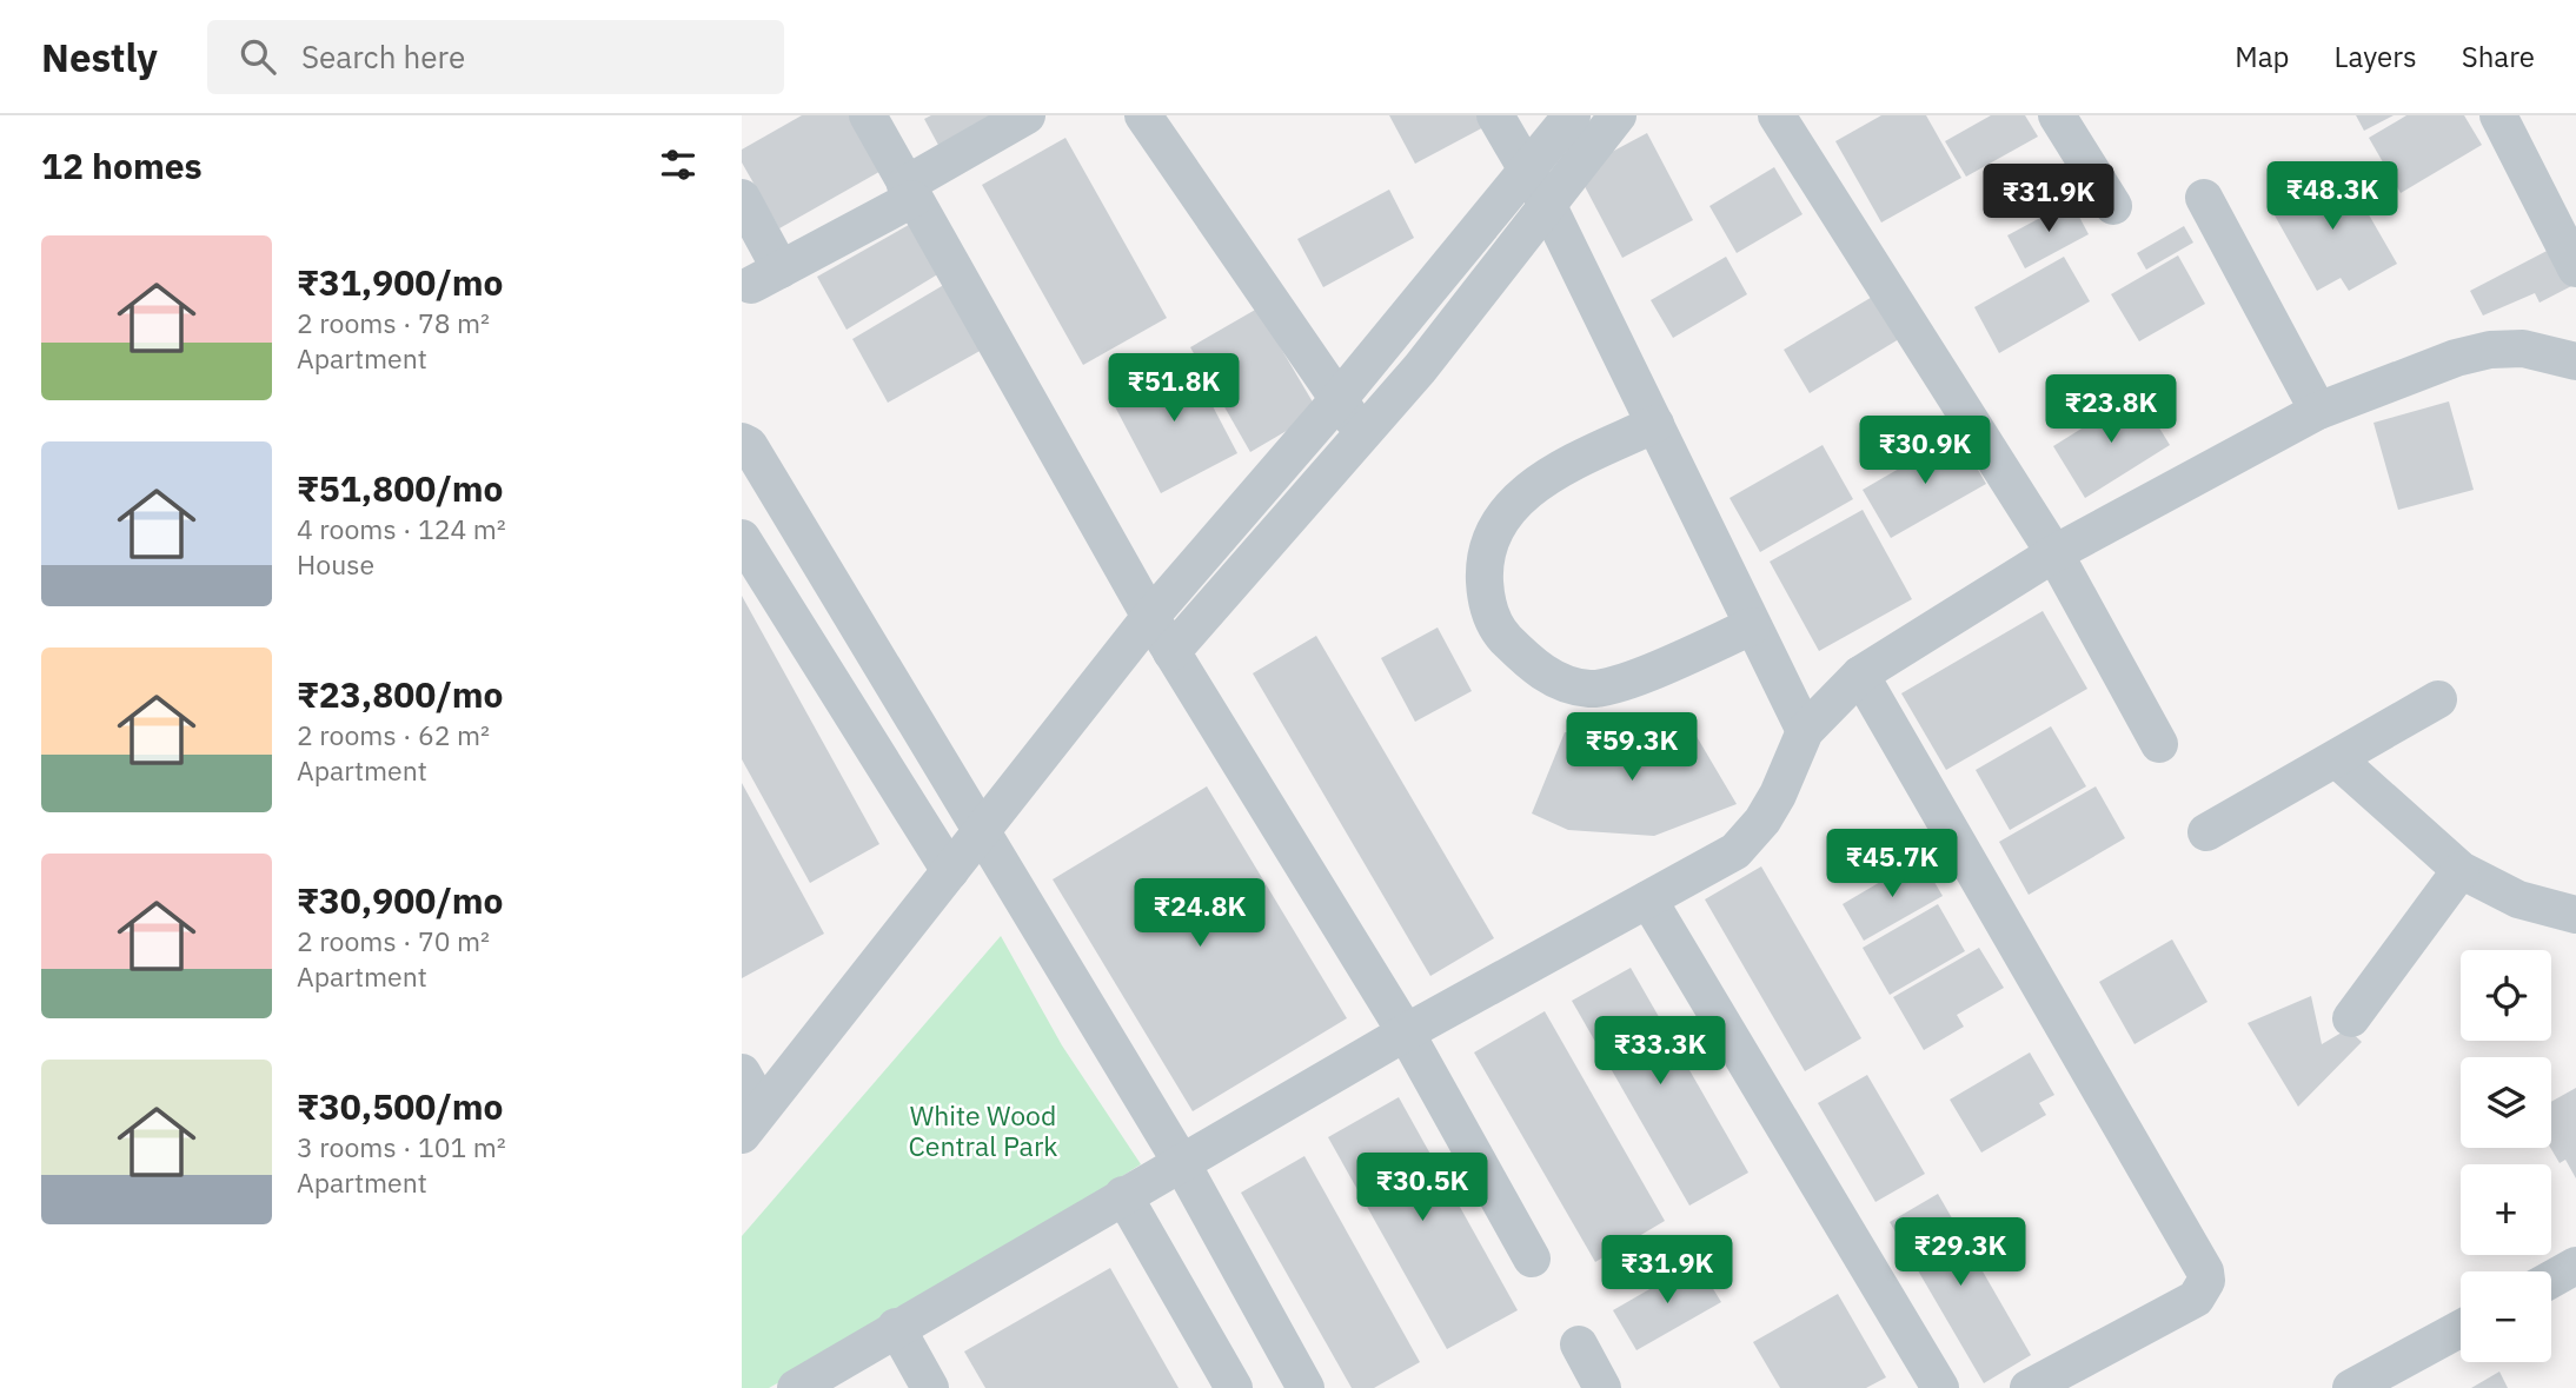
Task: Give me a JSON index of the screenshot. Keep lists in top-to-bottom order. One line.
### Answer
{"parks":["White Wood Central Park"],"page":{"header":"Nestly","search":"Search here","nav":["Map","Layers","Share"],"heading":"12 homes","price":["₹48.3K","₹31.9K","₹51.8K","₹23.8K","₹30.9K","₹59.3K","₹45.7K","₹24.8K","₹33.3K","₹30.5K","₹29.3K","₹31.9K"],"list":[{"name":"₹31,900/mo","note":"2 rooms · 78 m² · Apartment"},{"name":"₹51,800/mo","note":"4 rooms · 124 m² · House"},{"name":"₹23,800/mo","note":"2 rooms · 62 m² · Apartment"},{"name":"₹30,900/mo","note":"2 rooms · 70 m² · Apartment"},{"name":"₹30,500/mo","note":"3 rooms · 101 m² · Apartment"}],"map_buttons":["+","−"]}}
